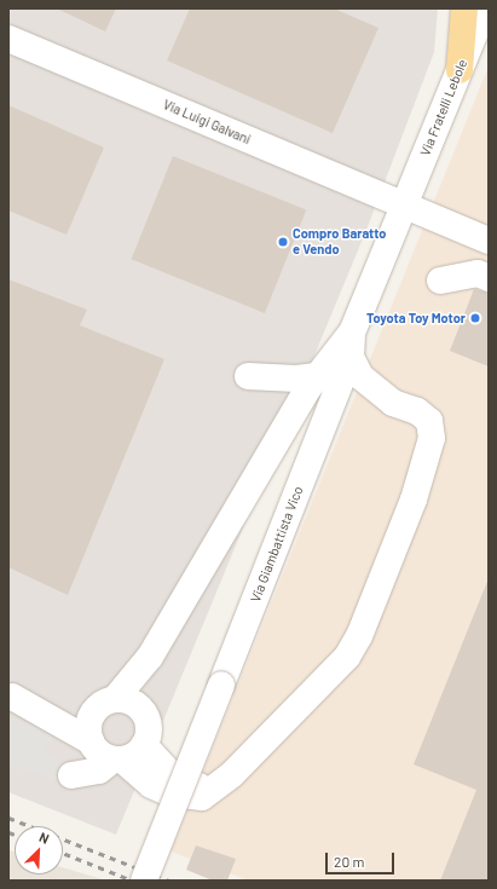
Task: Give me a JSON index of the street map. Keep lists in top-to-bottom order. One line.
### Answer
{"streets":{"street":["Via Fratelli Lebole","Via Luigi Galvani","Via Giambattista Vico"]},"crossings":[["Via Fratelli Lebole","Via Luigi Galvani"],["Via Fratelli Lebole","Via Giambattista Vico"],["Via Luigi Galvani","Via Giambattista Vico"]],"places":["Compro Baratto e Vendo","Toyota Toy Motor"],"scale_bar":"20 m","north":"top right"}
